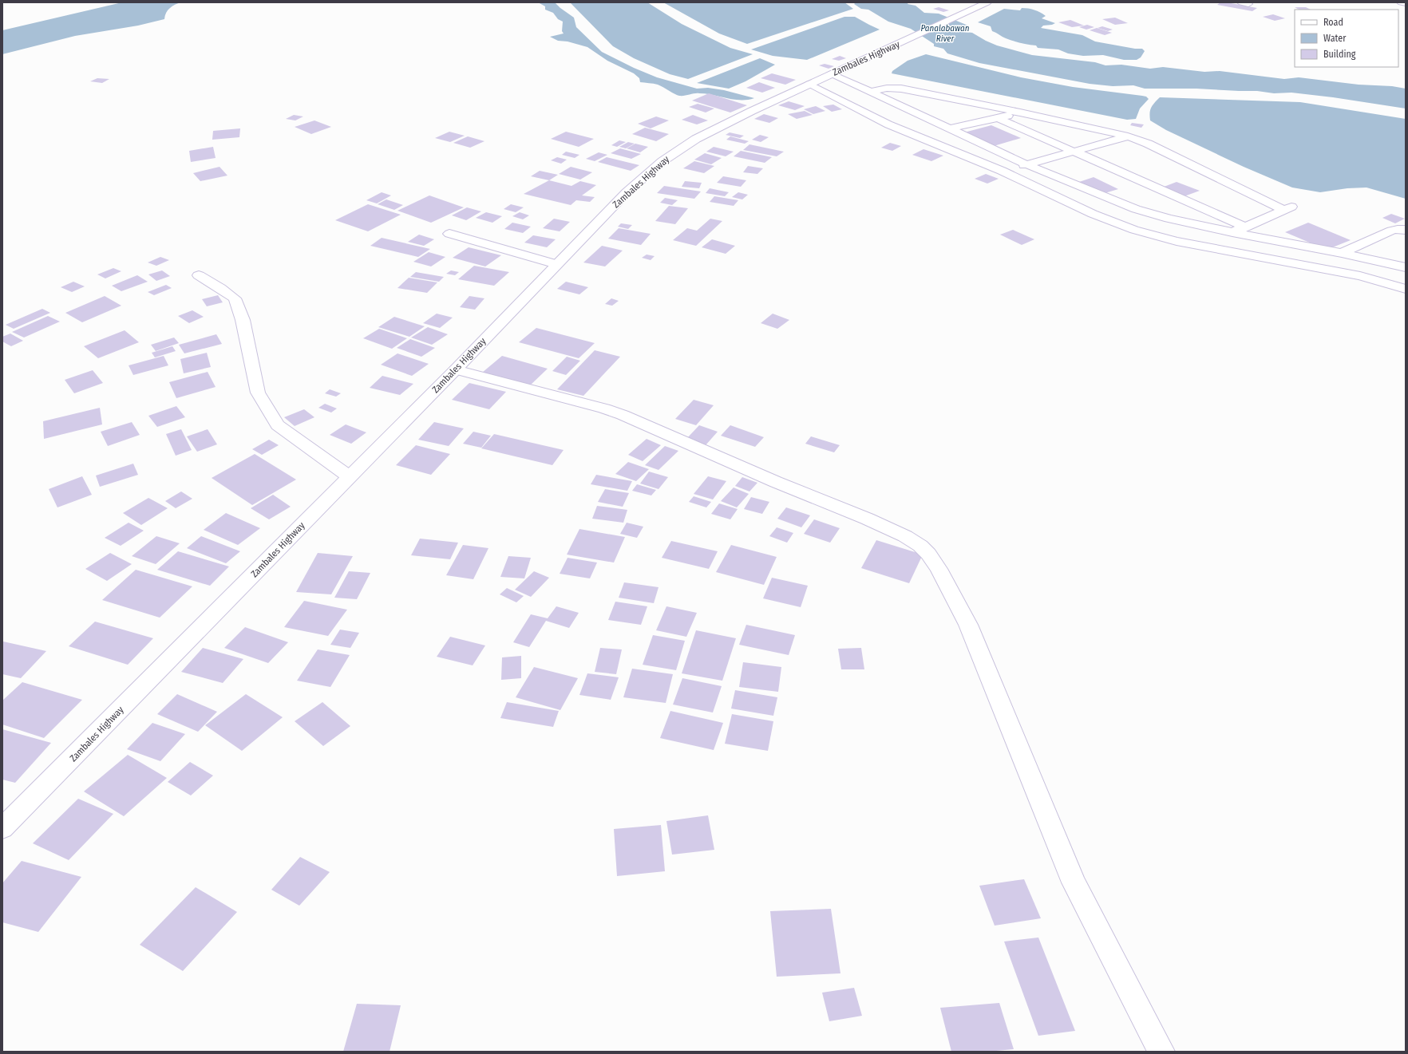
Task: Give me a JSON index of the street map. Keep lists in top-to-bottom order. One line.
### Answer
{"streets":{"street":["Zambales Highway"]},"water":["Panalabawan River"],"legend":["Road","Water","Building"]}
